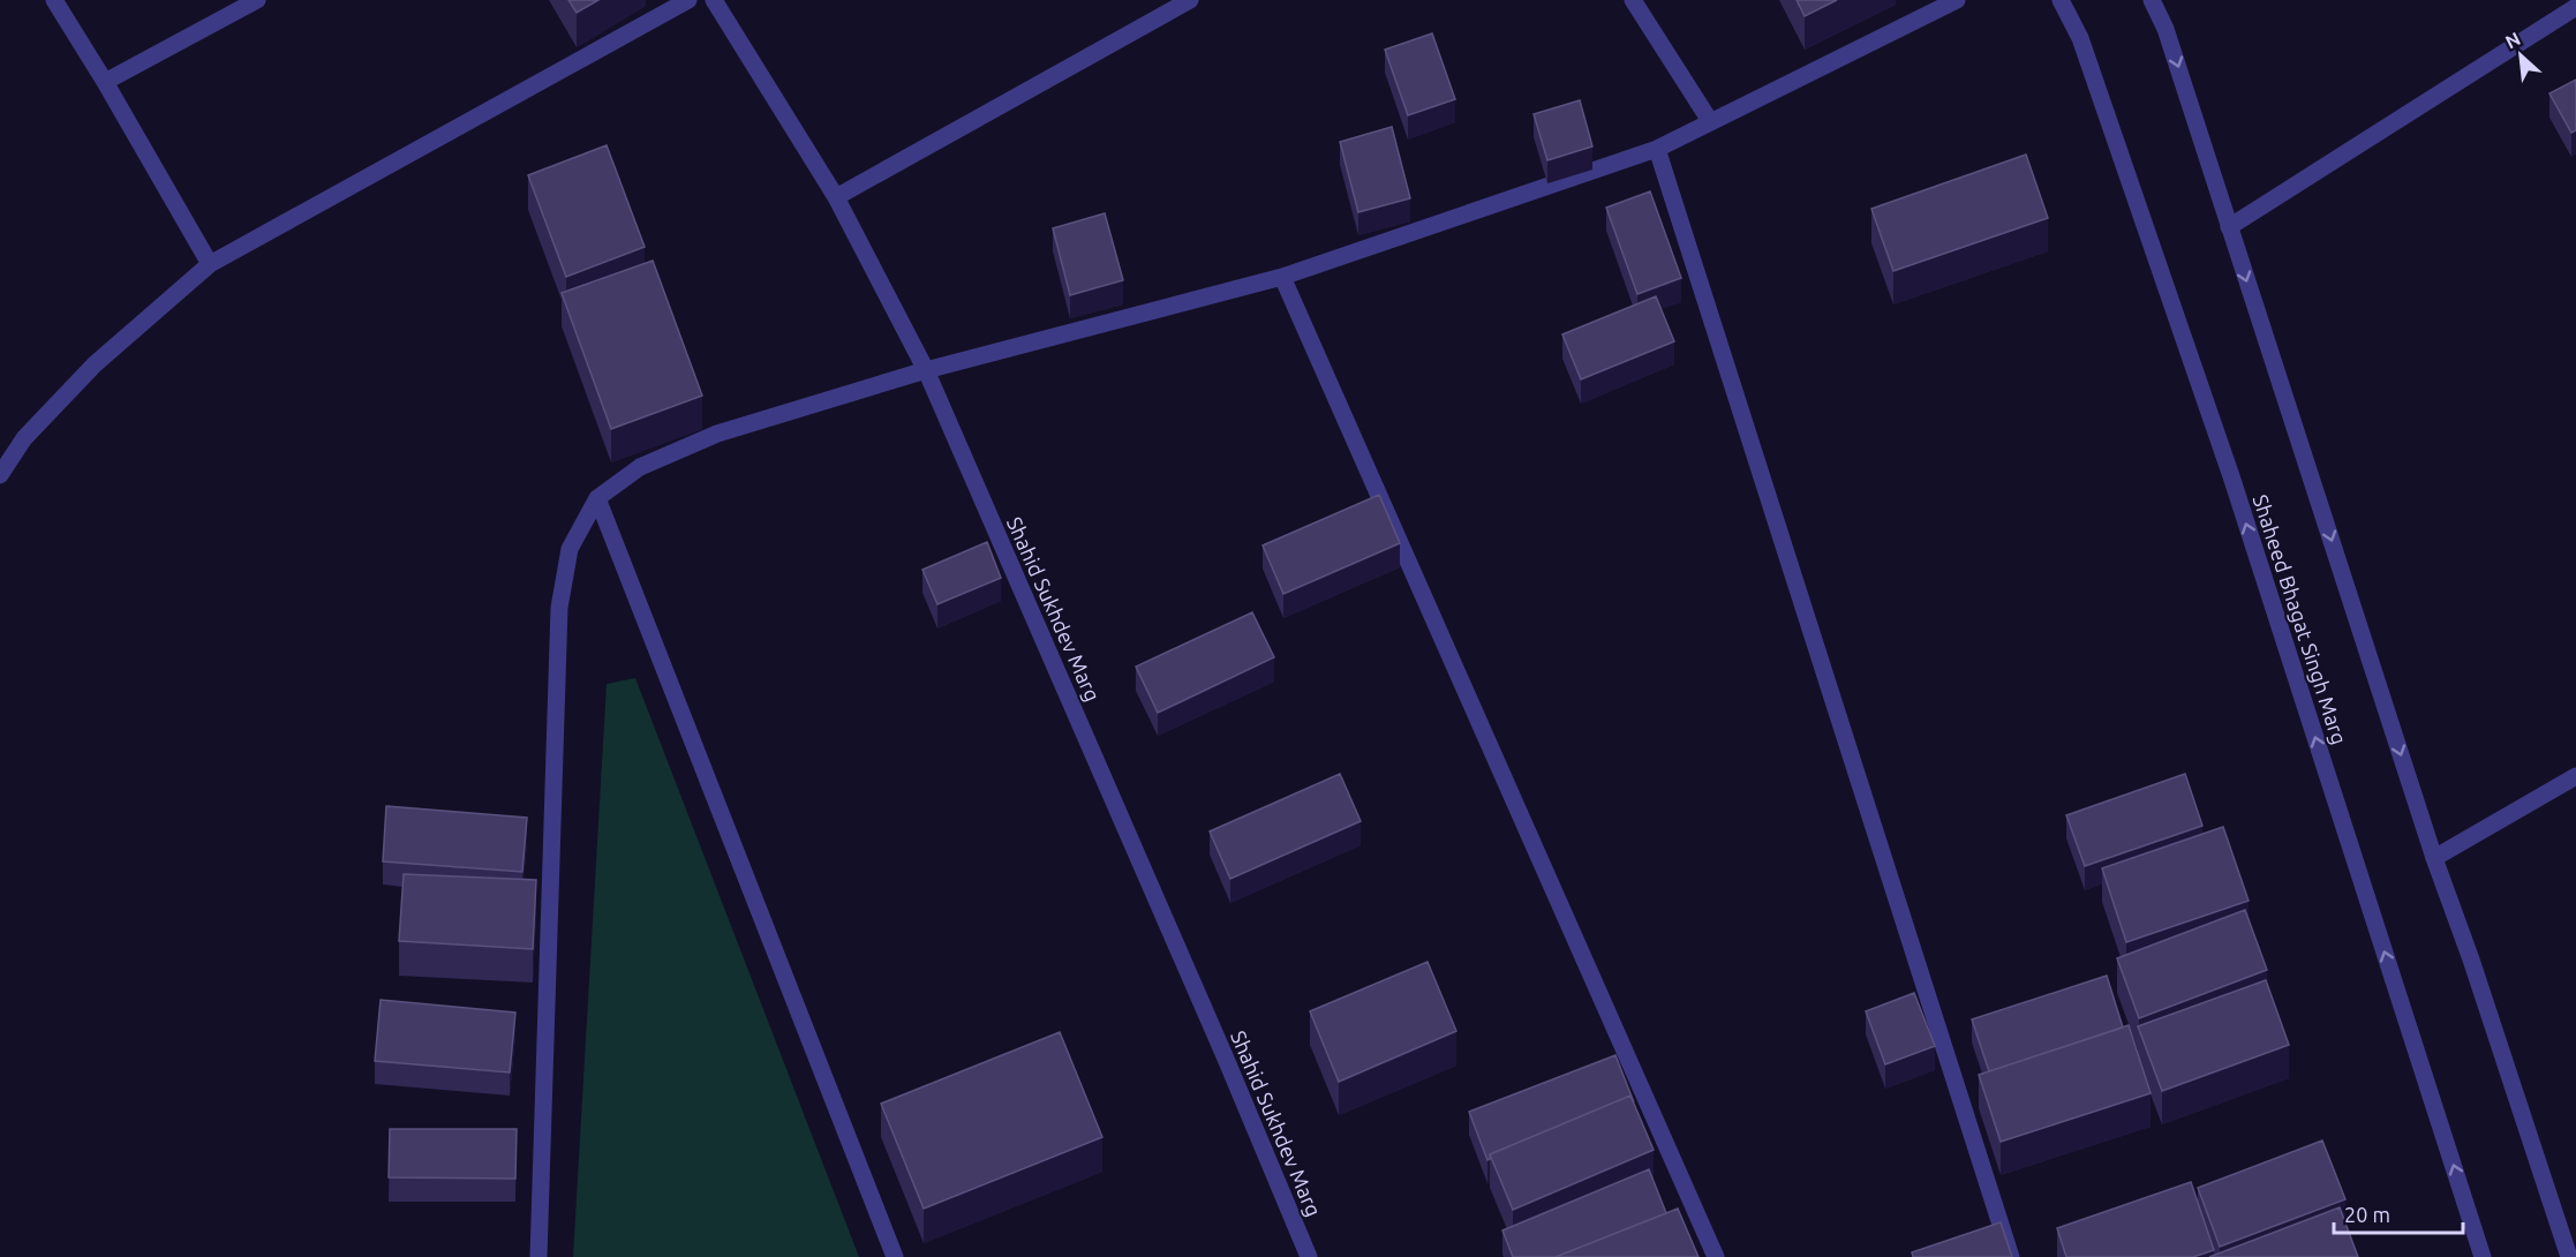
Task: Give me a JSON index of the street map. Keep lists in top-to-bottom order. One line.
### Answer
{"streets":{"street":["Shahid Sukhdev Marg","Shaheed Bhagat Singh Marg"]},"scale_bar":"20 m","north":"top left"}
